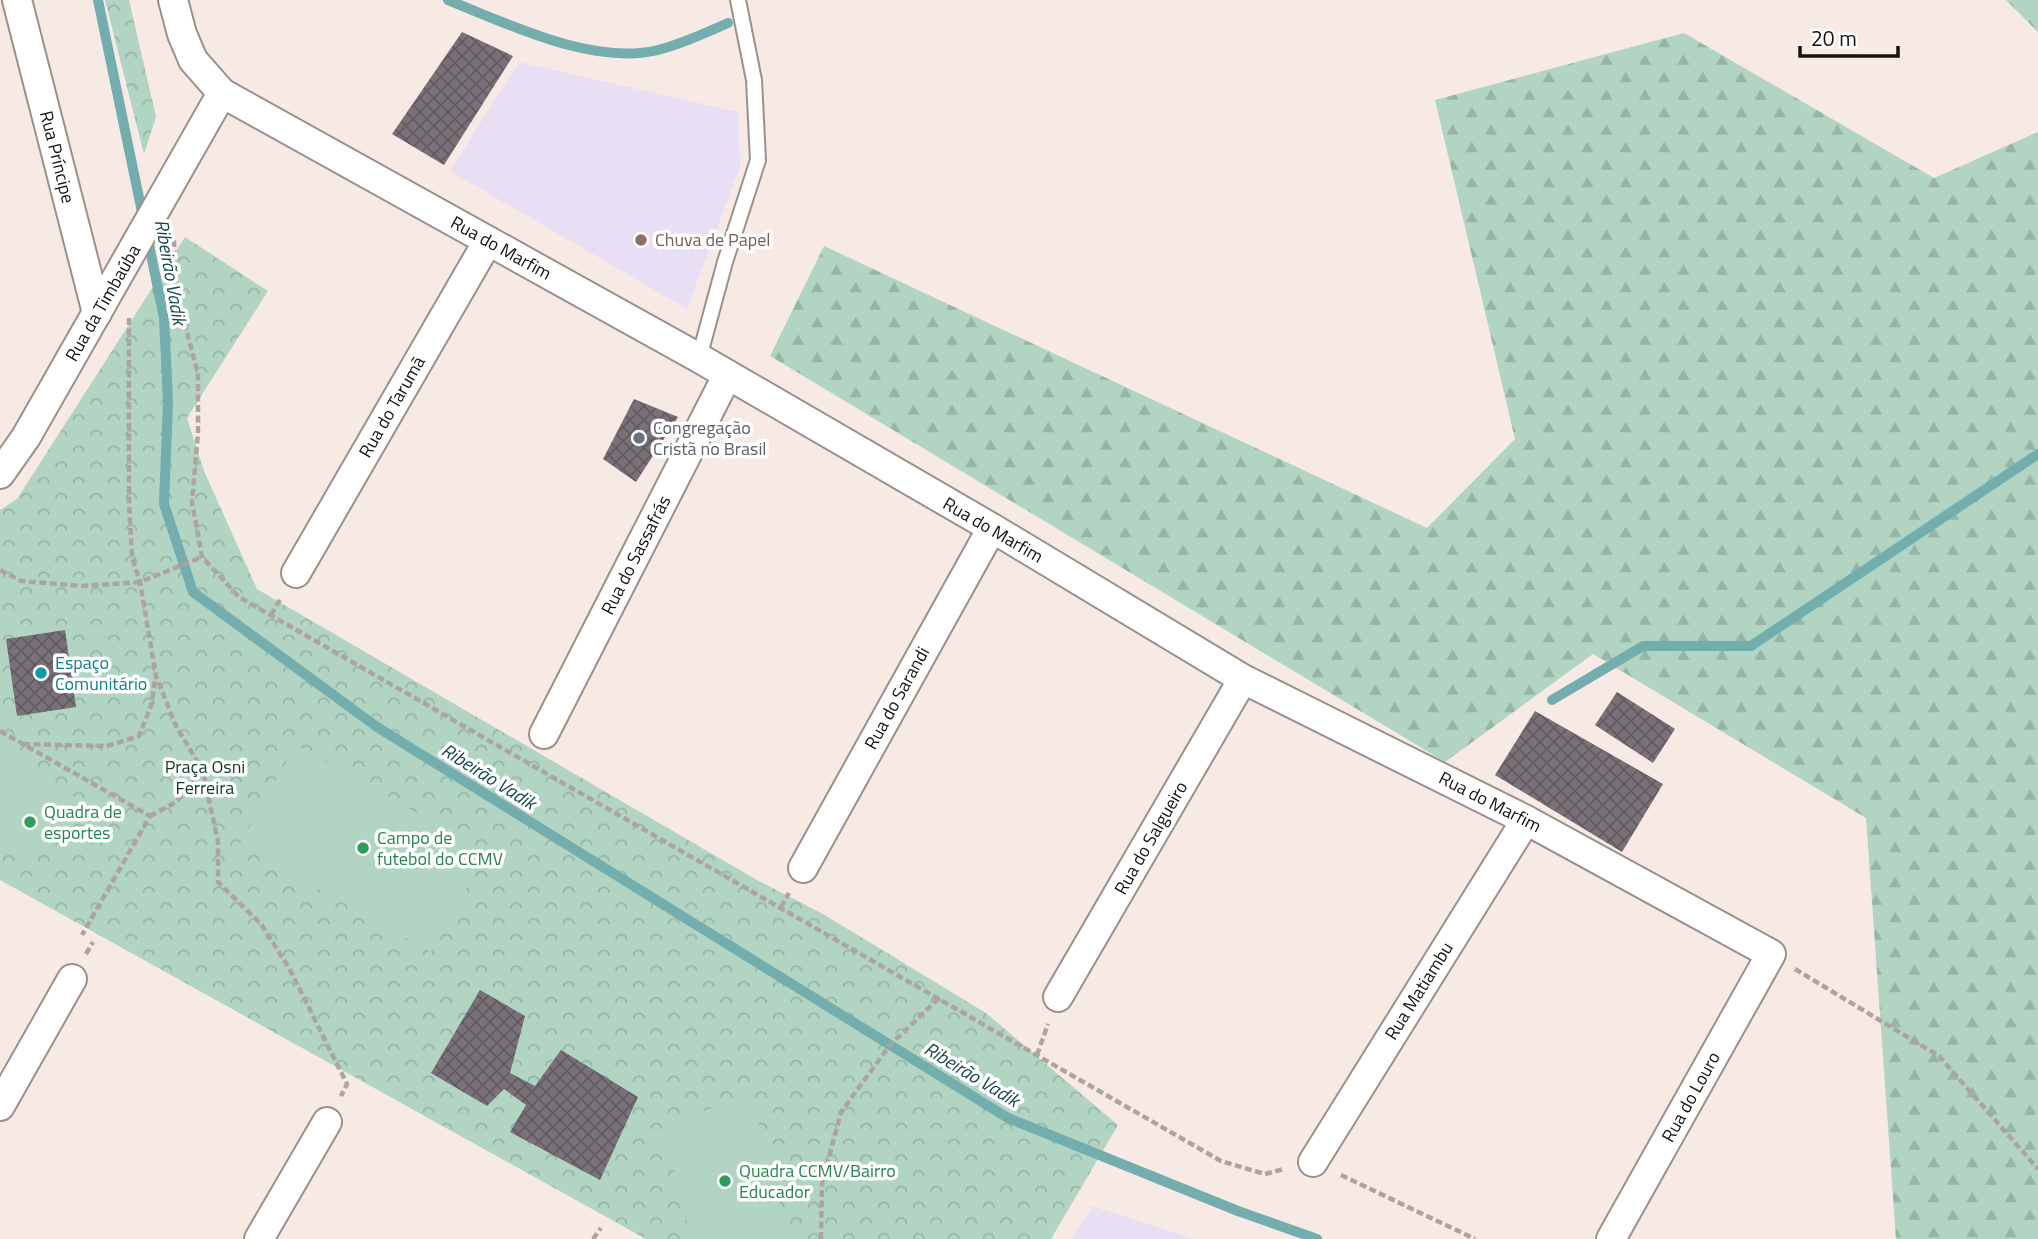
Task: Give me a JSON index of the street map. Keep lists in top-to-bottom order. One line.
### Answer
{"streets":{"street":["Rua Príncipe","Rua do Marfim","Rua da Timbaúba","Rua do Tarumã","Rua do Sassafrás","Rua do Sarandi","Rua do Salgueiro","Rua Matiambu","Rua do Louro"]},"crossings":[["Rua Príncipe","Rua da Timbaúba"],["Rua do Marfim","Rua da Timbaúba"],["Rua do Marfim","Rua do Tarumã"],["Rua do Marfim","Rua do Sassafrás"],["Rua do Marfim","Rua do Sarandi"],["Rua do Marfim","Rua do Salgueiro"],["Rua do Marfim","Rua Matiambu"],["Rua do Marfim","Rua do Louro"]],"water":["Ribeirão Vadik"],"parks":["Praça Osni Ferreira"],"places":["Chuva de Papel","Congregação Cristã no Brasil","Espaço Comunitário","Quadra de esportes","Campo de futebol do CCMV","Quadra CCMV/Bairro Educador"],"scale_bar":"20 m"}
